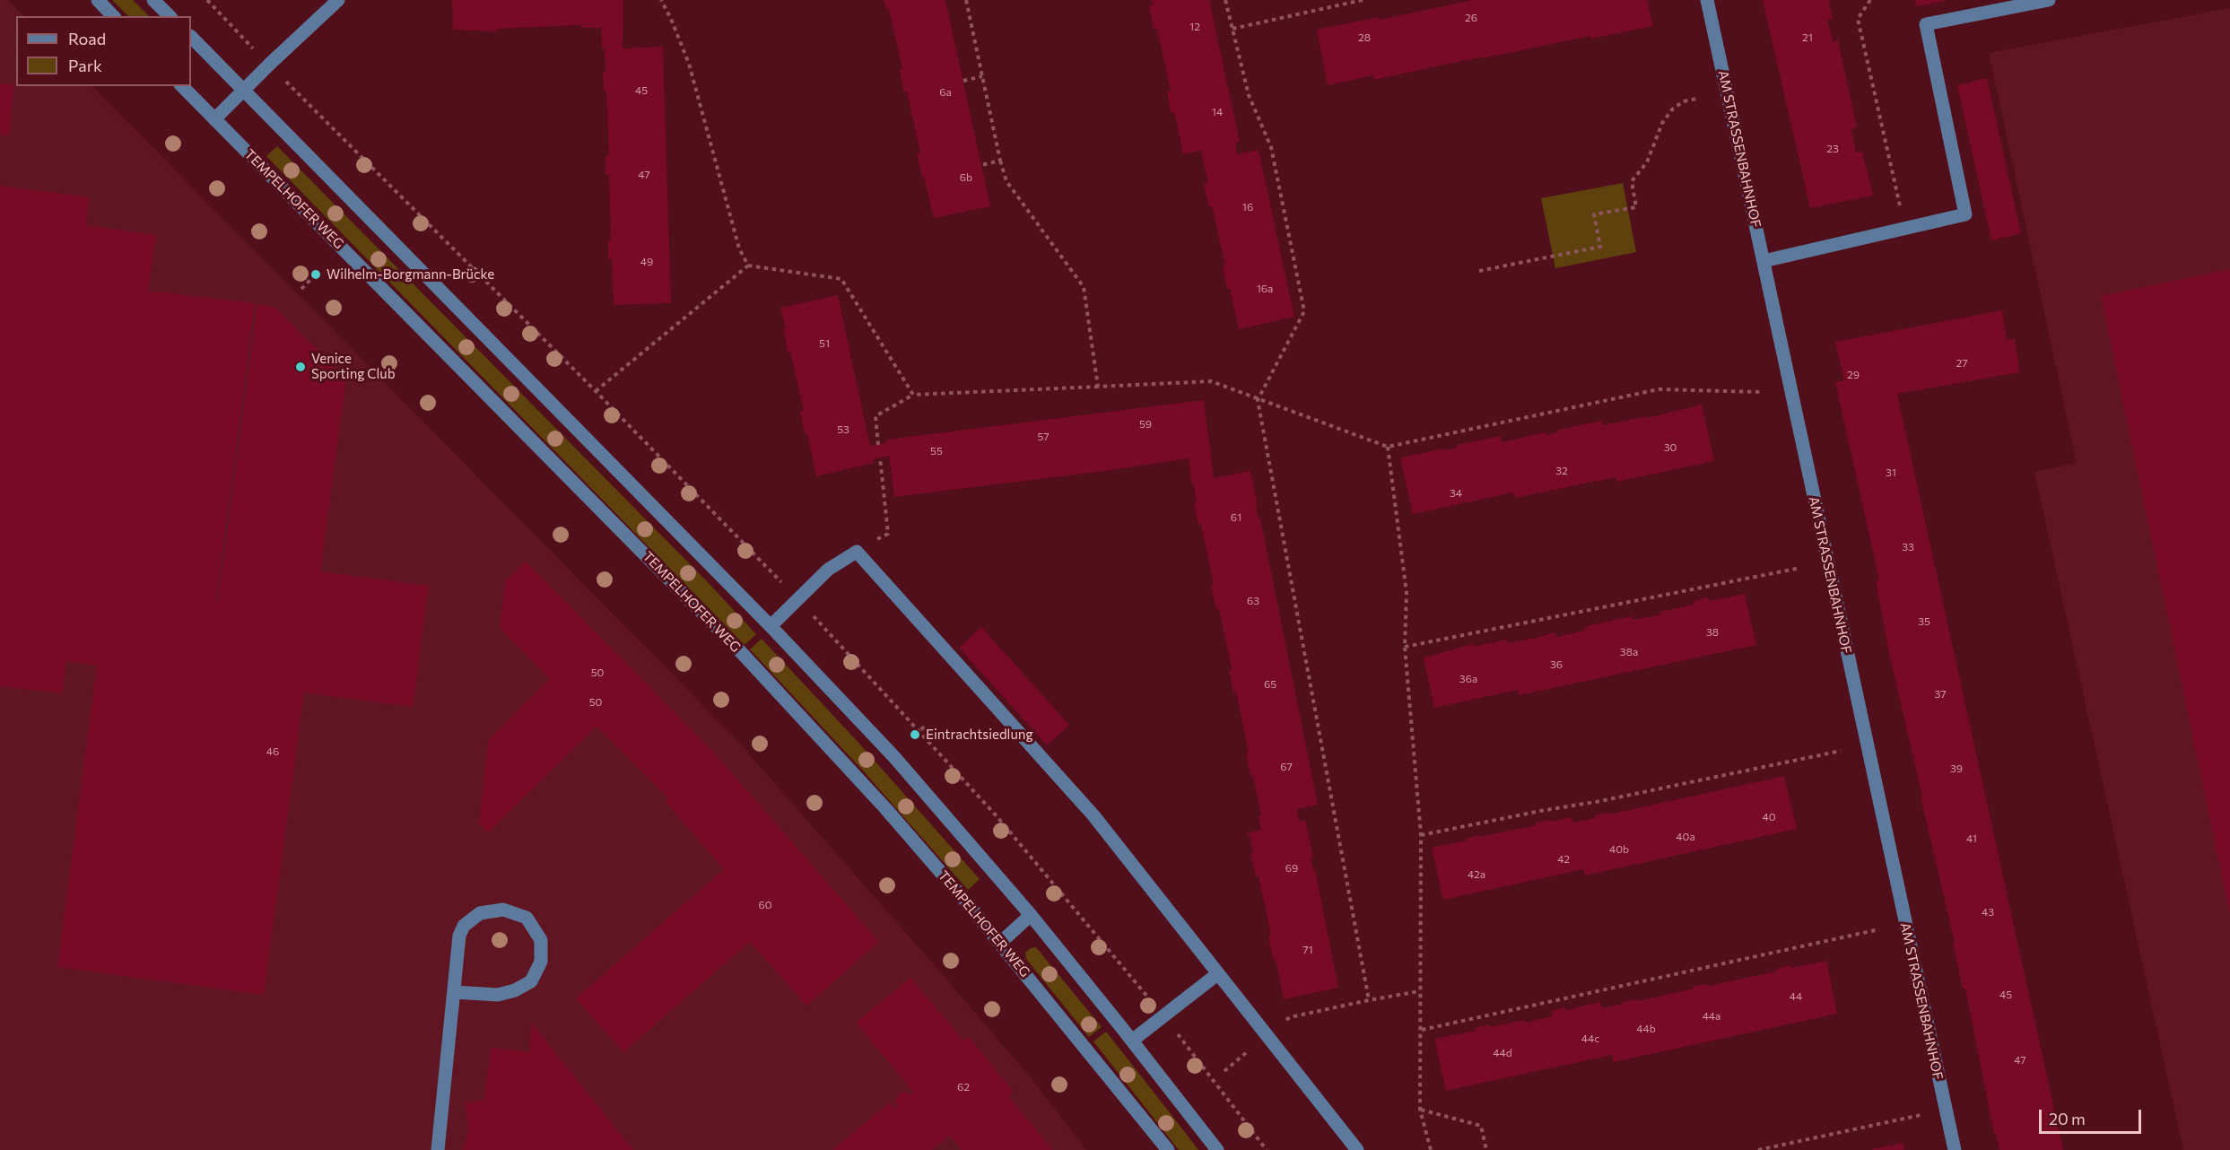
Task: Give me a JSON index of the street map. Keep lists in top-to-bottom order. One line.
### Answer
{"streets":{"street":["AM STRASSENBAHNHOF","TEMPELHOFER WEG"]},"places":["Wilhelm-Borgmann-Brücke","Venice Sporting Club","Eintrachtsiedlung"],"house_numbers":["26","12","28","21","45","6a","14","23","47","6b","16","49","16a","51","27","29","59","53","57","30","55","32","31","34","61","33","63","35","38","38a","36","50","36a","65","37","50","46","67","39","40","40a","41","40b","42","69","42a","60","43","71","45","44","44a","44b","44c","44d","47","62"],"legend":["Road","Park"],"scale_bar":"20 m"}
